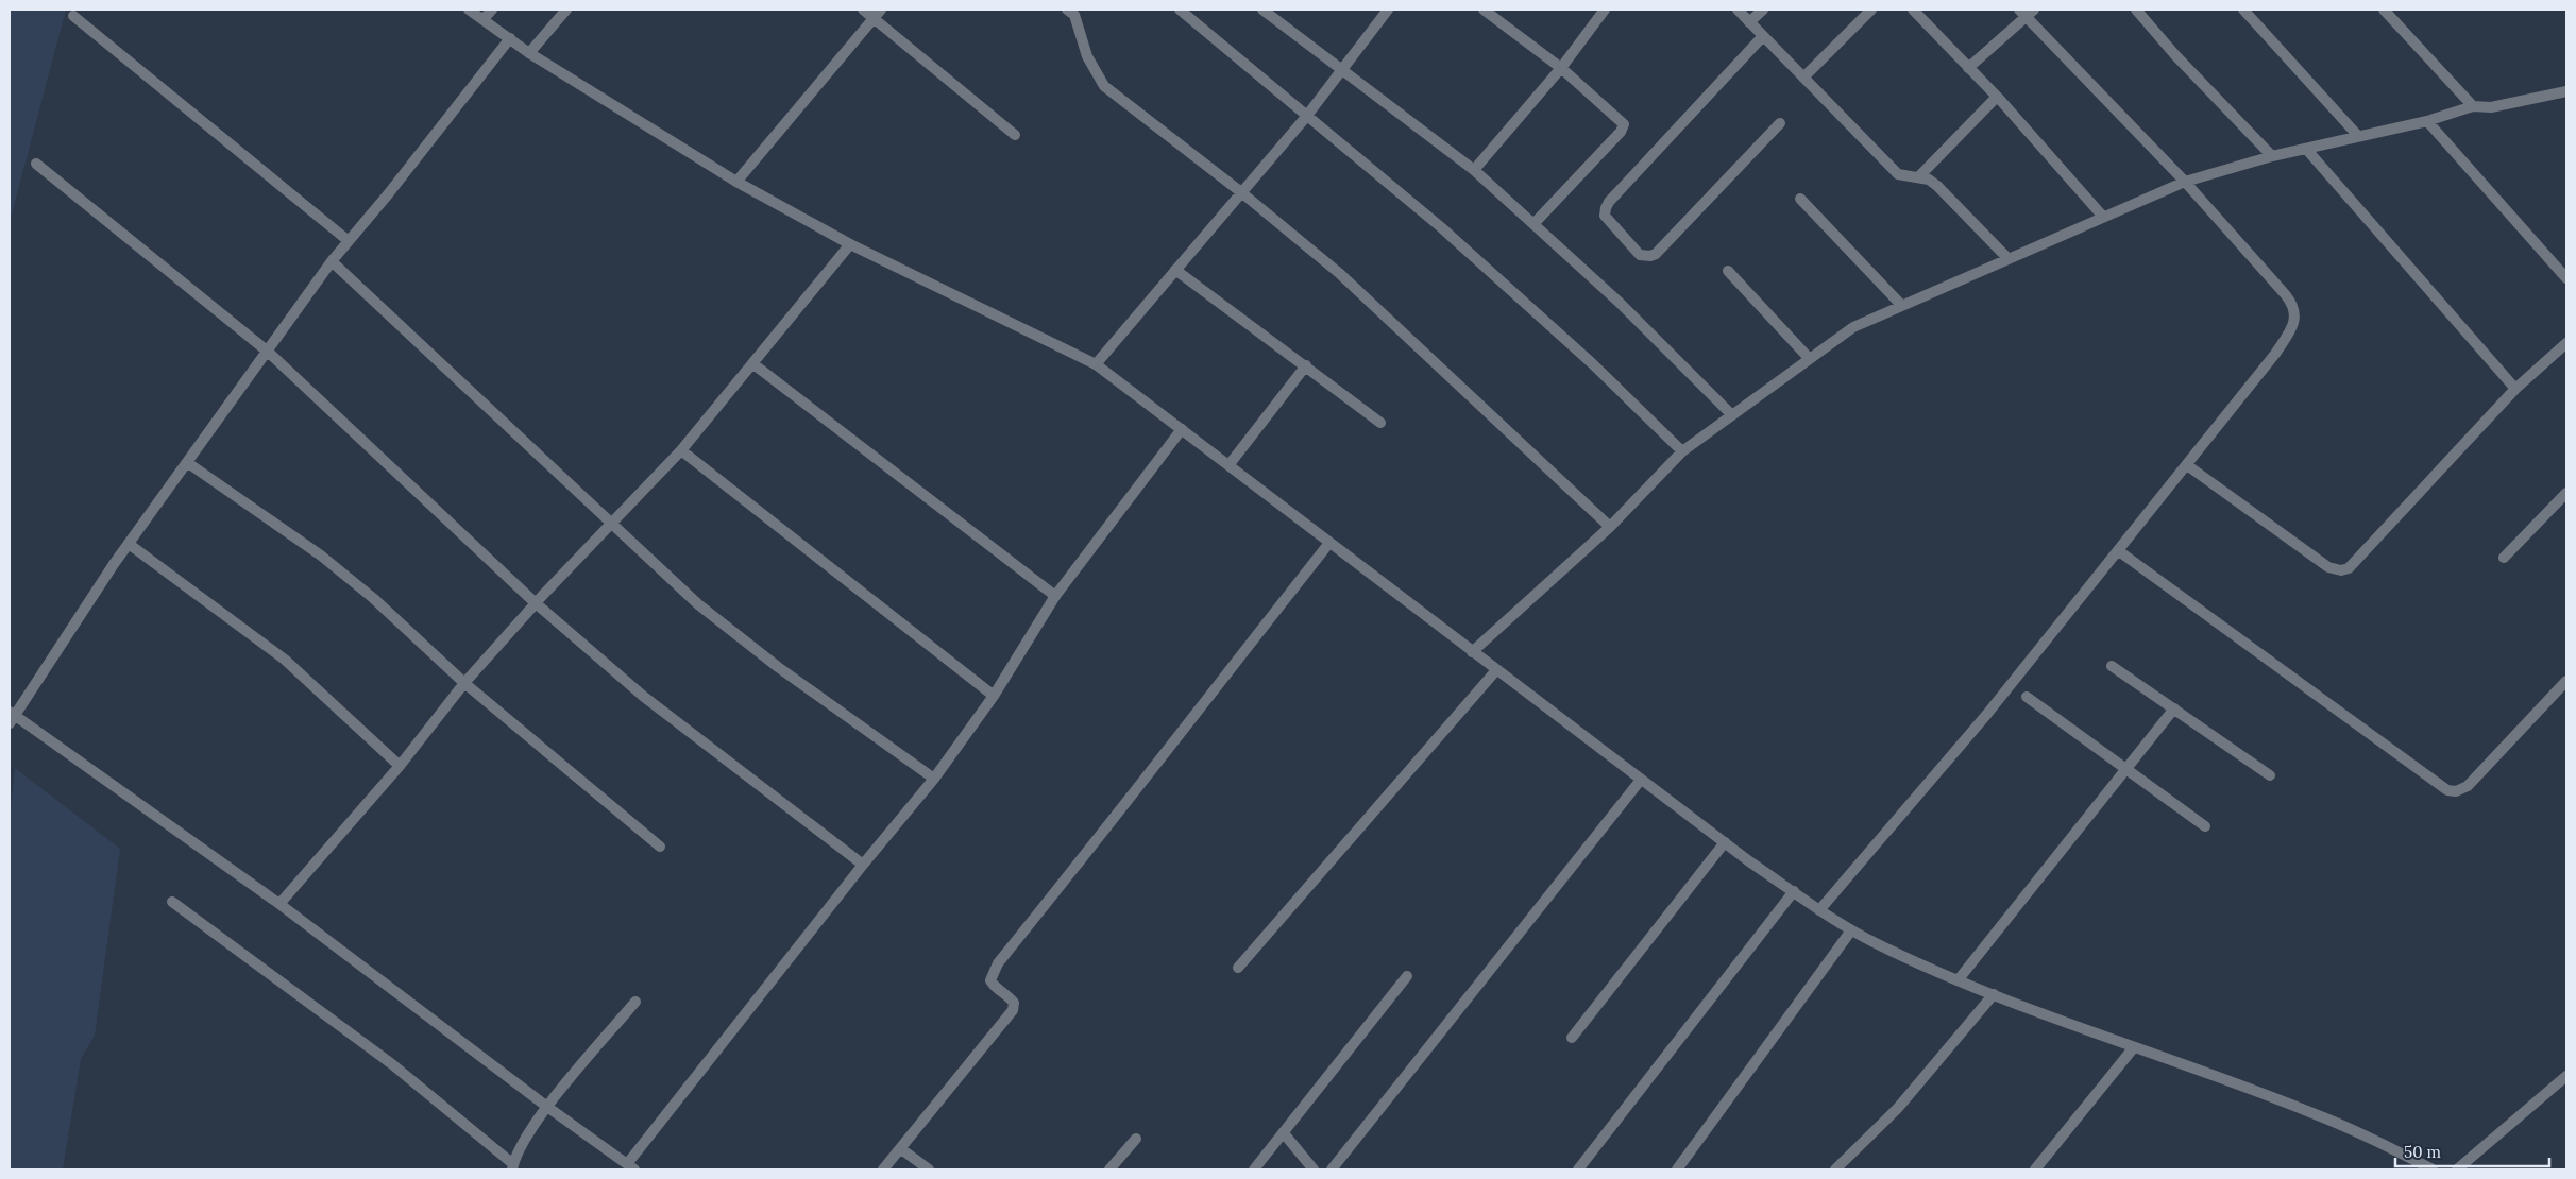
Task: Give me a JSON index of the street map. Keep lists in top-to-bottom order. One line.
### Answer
{"scale_bar":"50 m"}
